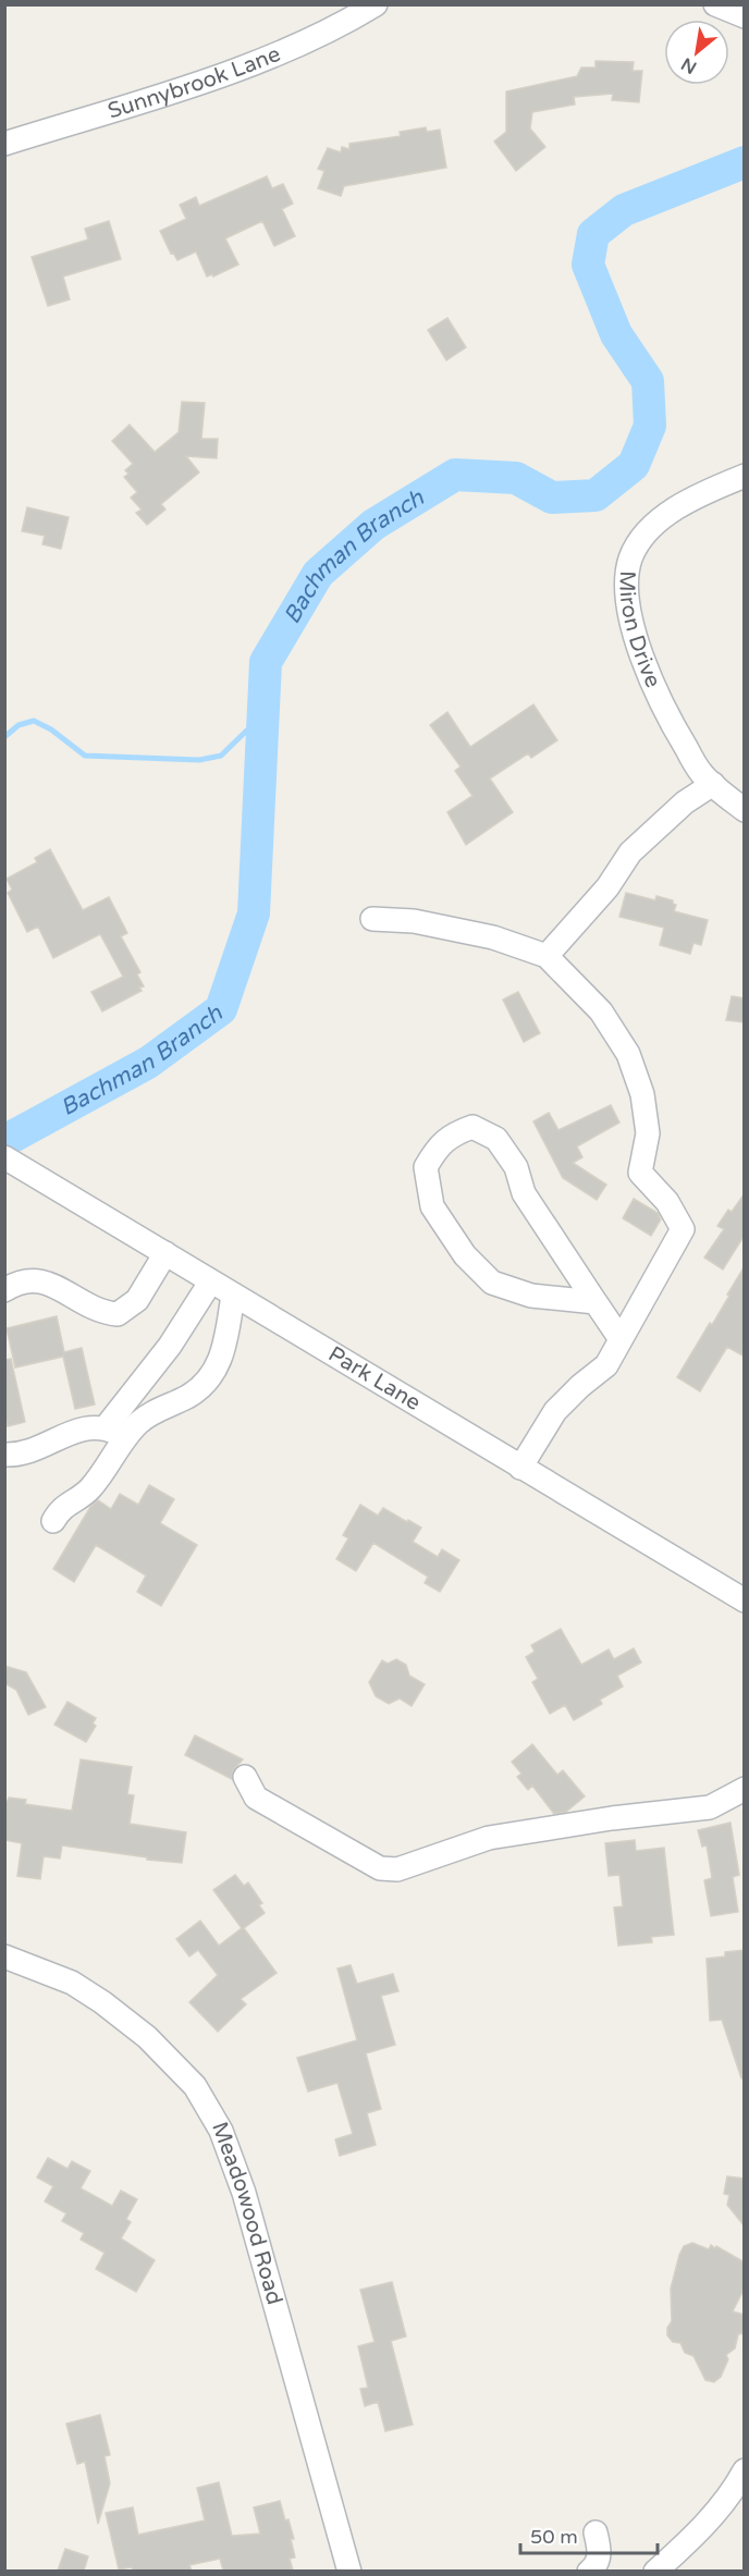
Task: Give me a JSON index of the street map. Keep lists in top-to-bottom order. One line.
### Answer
{"streets":{"street":["Sunnybrook Lane","Miron Drive","Park Lane","Meadowood Road"]},"water":["Bachman Branch"],"scale_bar":"50 m","north":"bottom left"}
